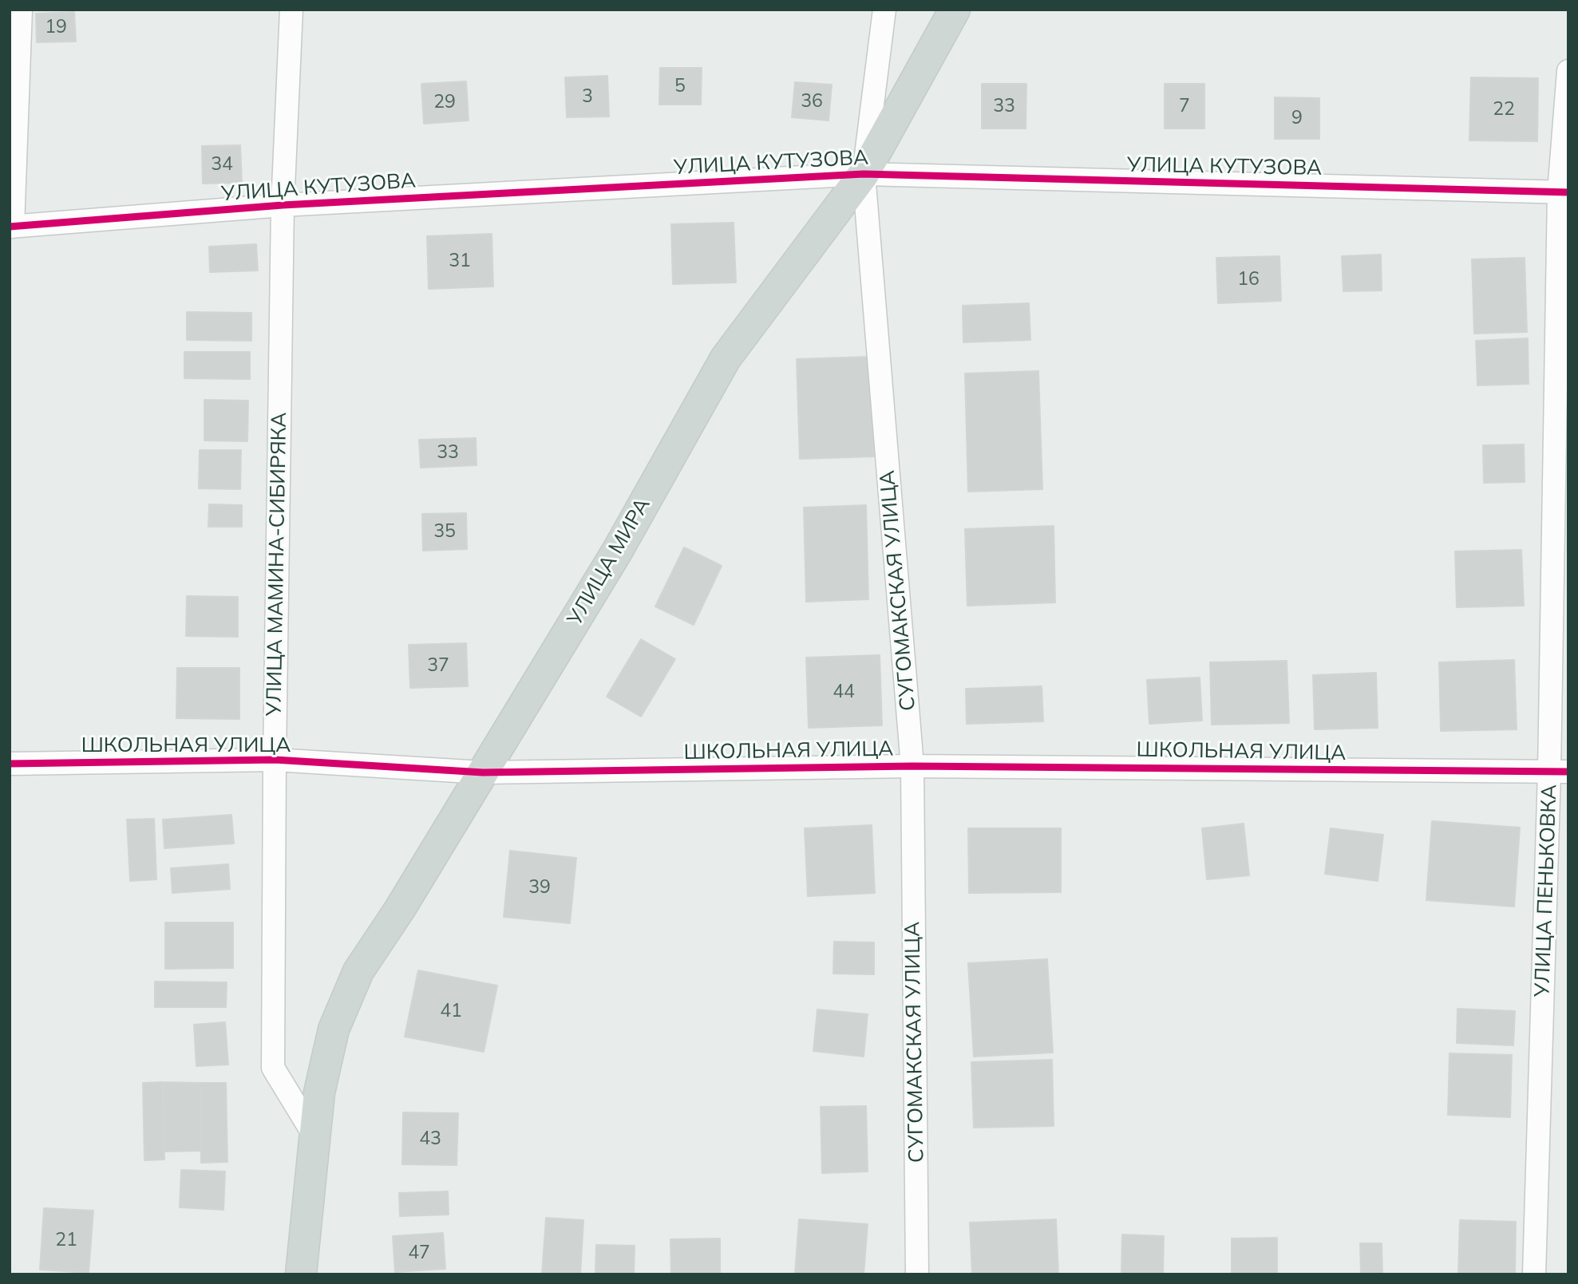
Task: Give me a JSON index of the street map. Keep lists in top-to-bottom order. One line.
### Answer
{"streets":{"main road":["УЛИЦА МИРА"],"street":["УЛИЦА КУТУЗОВА","УЛИЦА МАМИНА-СИБИРЯКА","СУГОМАКСКАЯ УЛИЦА","ШКОЛЬНАЯ УЛИЦА","УЛИЦА ПЕНЬКОВКА"]},"crossings":[["УЛИЦА КУТУЗОВА","УЛИЦА МИРА"],["УЛИЦА КУТУЗОВА","УЛИЦА МАМИНА-СИБИРЯКА"],["УЛИЦА КУТУЗОВА","СУГОМАКСКАЯ УЛИЦА"],["УЛИЦА КУТУЗОВА","УЛИЦА ПЕНЬКОВКА"],["УЛИЦА МИРА","УЛИЦА МАМИНА-СИБИРЯКА"],["УЛИЦА МИРА","СУГОМАКСКАЯ УЛИЦА"],["УЛИЦА МИРА","ШКОЛЬНАЯ УЛИЦА"],["УЛИЦА МАМИНА-СИБИРЯКА","ШКОЛЬНАЯ УЛИЦА"],["СУГОМАКСКАЯ УЛИЦА","ШКОЛЬНАЯ УЛИЦА"],["ШКОЛЬНАЯ УЛИЦА","УЛИЦА ПЕНЬКОВКА"]],"house_numbers":["19","5","3","36","29","33","7","22","9","34","31","16","33","35","37","44","39","41","43","21","47"]}
